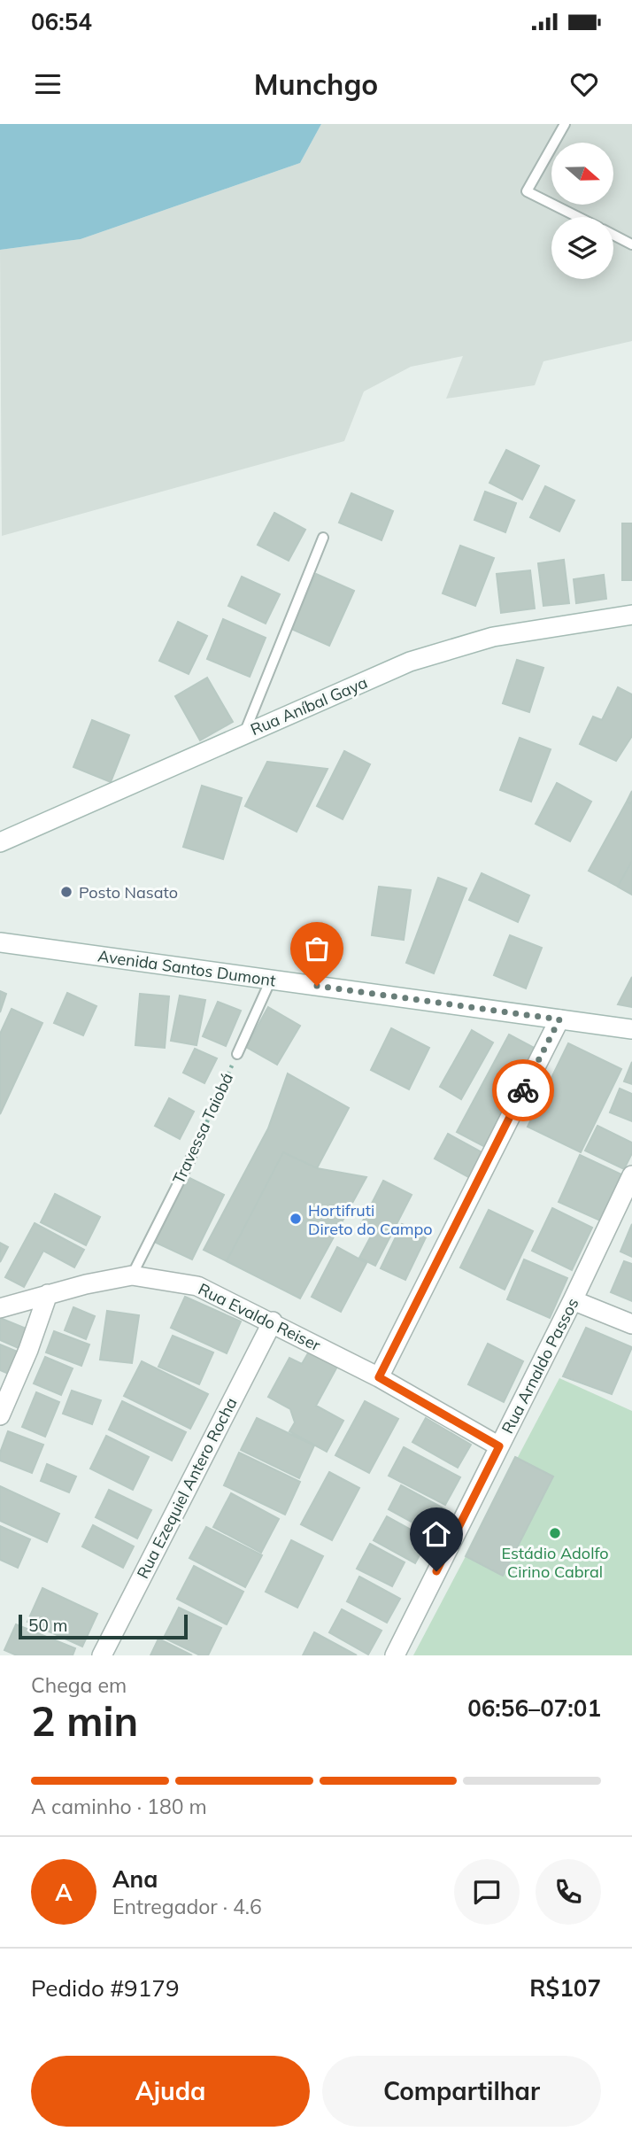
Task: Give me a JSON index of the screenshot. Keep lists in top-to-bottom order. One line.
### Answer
{"streets":{"street":["Rua Aníbal Gaya","Avenida Santos Dumont","Rua Evaldo Reiser","Rua Arnaldo Passos","Rua Ezequiel Antero Rocha"],"lane":["Travessa Taiobá"]},"crossings":[["Avenida Santos Dumont","Travessa Taiobá"],["Travessa Taiobá","Rua Evaldo Reiser"],["Rua Evaldo Reiser","Rua Arnaldo Passos"],["Rua Evaldo Reiser","Rua Ezequiel Antero Rocha"]],"places":["Posto Nasato","Hortifruti Direto do Campo","Estádio Adolfo Cirino Cabral"],"scale_bar":"50 m","north":"right","page":{"status":"06:54","header":"Munchgo","scale":"50 m","heading":["2 min","Chega em","06:56–07:01"],"panel":["Ana","Entregador · 4.6","Pedido #9179","R$107"],"bar":"A caminho · 180 m","round":"A","buttons":["Ajuda","Compartilhar"]}}
